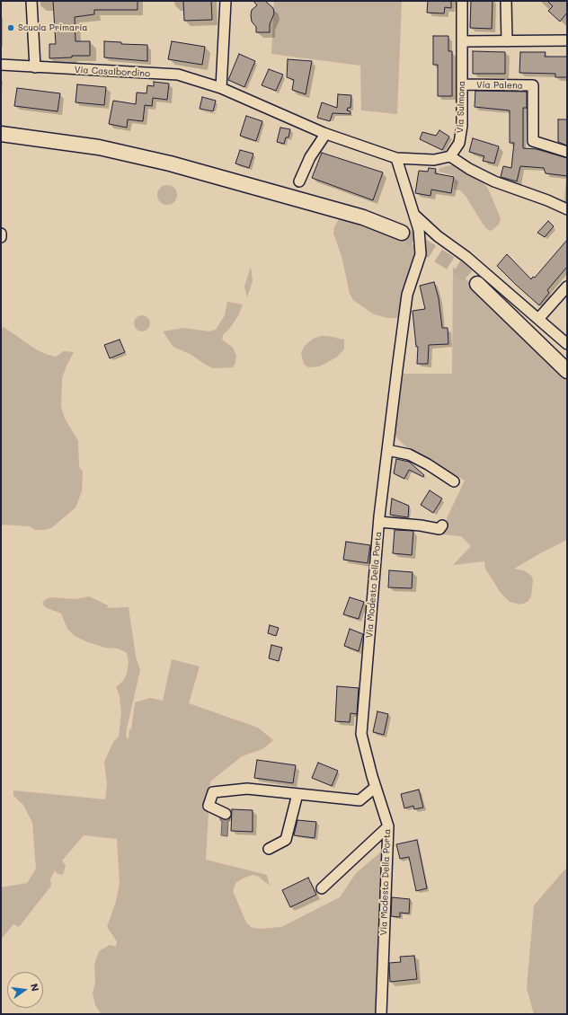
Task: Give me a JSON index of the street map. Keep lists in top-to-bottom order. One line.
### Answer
{"streets":{"street":["Via Casalbordino","Via Palena","Via Sulmona","Via Modesto Della Porta"]},"crossings":[["Via Casalbordino","Via Modesto Della Porta"],["Via Palena","Via Sulmona"]],"places":["Scuola Primaria"],"north":"right"}
